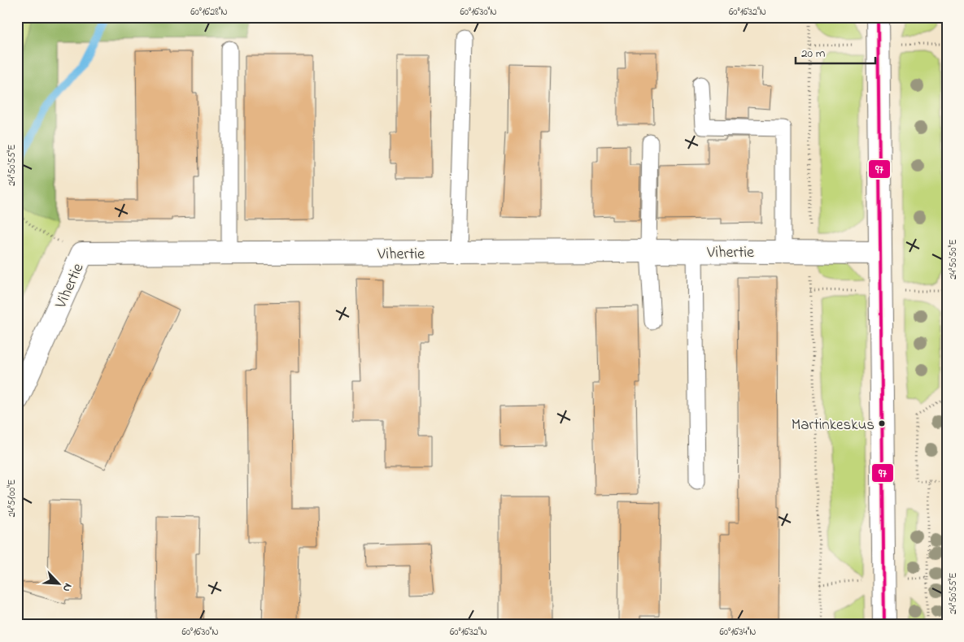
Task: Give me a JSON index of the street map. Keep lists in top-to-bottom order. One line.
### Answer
{"streets":{"street":["Vihertie"]},"places":["Martinkeskus"],"lines":["transit line 97"],"scale_bar":"20 m","north":"bottom right","coordinates":["60°16'28\"N","60°16'30\"N","60°16'32\"N","24°50'55\"E","24°50'50\"E","24°51'00\"E","60°16'34\"N"]}
